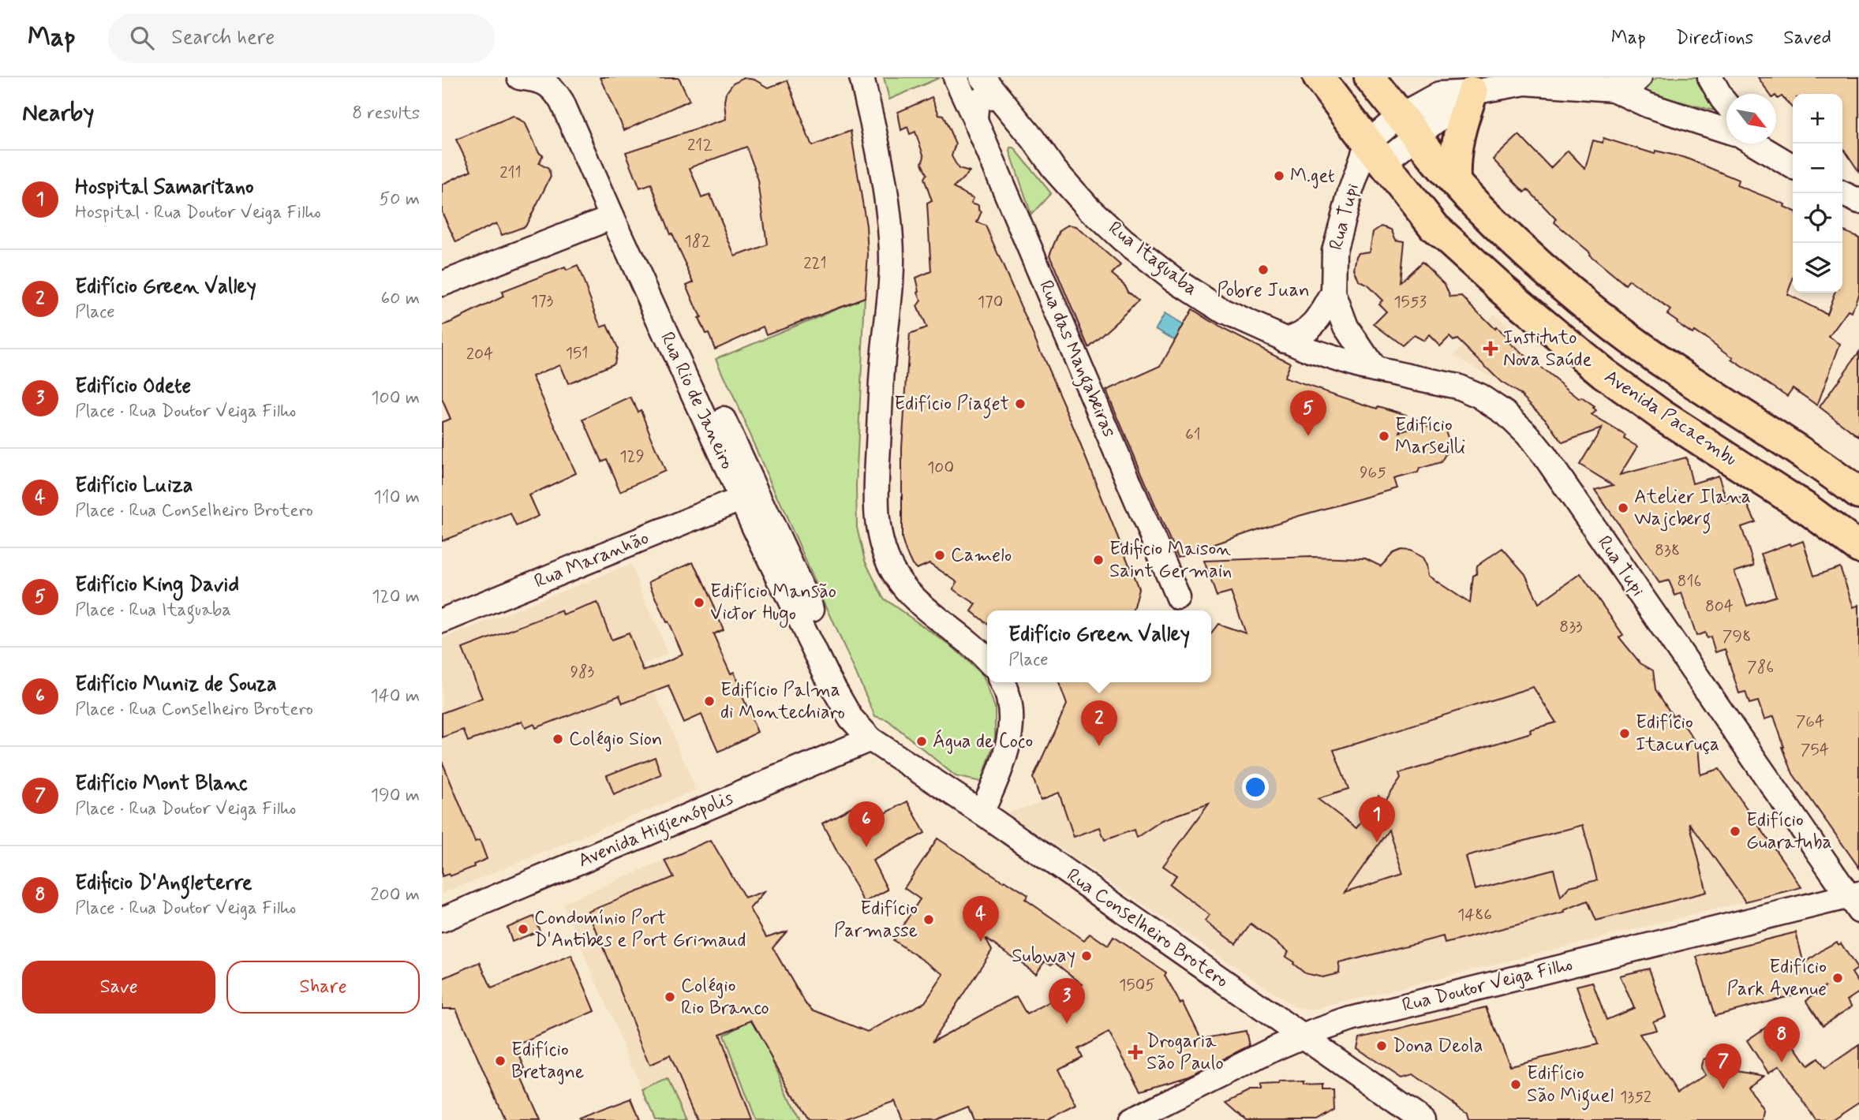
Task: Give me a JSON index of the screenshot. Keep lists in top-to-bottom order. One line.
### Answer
{"streets":{"main road":["Avenida Pacaembu"],"street":["Rua Tupi","Rua Itaguaba","Rua das Mangabeiras","Rua Rio de Janeiro","Rua Maranhão","Avenida Higienópolis","Rua Conselheiro Brotero","Rua Doutor Veiga Filho"]},"crossings":[["Rua Tupi","Rua Itaguaba"],["Rua Tupi","Avenida Pacaembu"],["Rua Tupi","Rua Doutor Veiga Filho"],["Rua Rio de Janeiro","Rua Maranhão"],["Rua Rio de Janeiro","Avenida Higienópolis"],["Rua Rio de Janeiro","Rua Conselheiro Brotero"],["Avenida Higienópolis","Rua Conselheiro Brotero"],["Rua Conselheiro Brotero","Rua Doutor Veiga Filho"]],"places":{"other":["M.get","Pobre Juan","Edifício Piaget","Edifício Marseilli","Atelier Ilana Wajcberg","Camelo","Edificio Maison Saint Germain","Edifício Mansão Victor Hugo","Edifício Palma di Montechiaro","Edifício Itacuruça","Colégio Sion","Água de Coco","Edifício Guaratuba","Edifício Parmasse","Condomínio Port D'Antibes e Port Grimaud","Subway","Edifício Park Avenue","Colégio Rio Branco","Dona Deola","Edifício Bretagne","Edifício São Miguel"],"health":["Instituto Nova Saúde","Drogaria São Paulo"]},"house_numbers":["212","211","182","221","173","170","1553","151","204","61","129","100","965","838","816","804","833","798","786","983","764","754","1486","1505","1352"],"north":"bottom right","page":{"header":"Map","search":"Search here","nav":["Map","Directions","Saved"],"heading":["Nearby","8 results"],"map_buttons":["+","−"],"list":[{"mark":"1","name":"Hospital Samaritano","note":"Hospital · Rua Doutor Veiga Filho","value":"50 m"},{"mark":"2","name":"Edifício Green Valley","note":"Place","value":"60 m"},{"mark":"3","name":"Edifício Odete","note":"Place · Rua Doutor Veiga Filho","value":"100 m"},{"mark":"4","name":"Edifício Luiza","note":"Place · Rua Conselheiro Brotero","value":"110 m"},{"mark":"5","name":"Edifício King David","note":"Place · Rua Itaguaba","value":"120 m"},{"mark":"6","name":"Edifício Muniz de Souza","note":"Place · Rua Conselheiro Brotero","value":"140 m"},{"mark":"7","name":"Edifício Mont Blanc","note":"Place · Rua Doutor Veiga Filho","value":"190 m"},{"mark":"8","name":"Edificio D'Angleterre","note":"Place · Rua Doutor Veiga Filho","value":"200 m"}],"pins":["5","2","1","6","4","3","8","7"],"popup":["Edifício Green Valley","Place"],"buttons":["Save","Share"]}}
